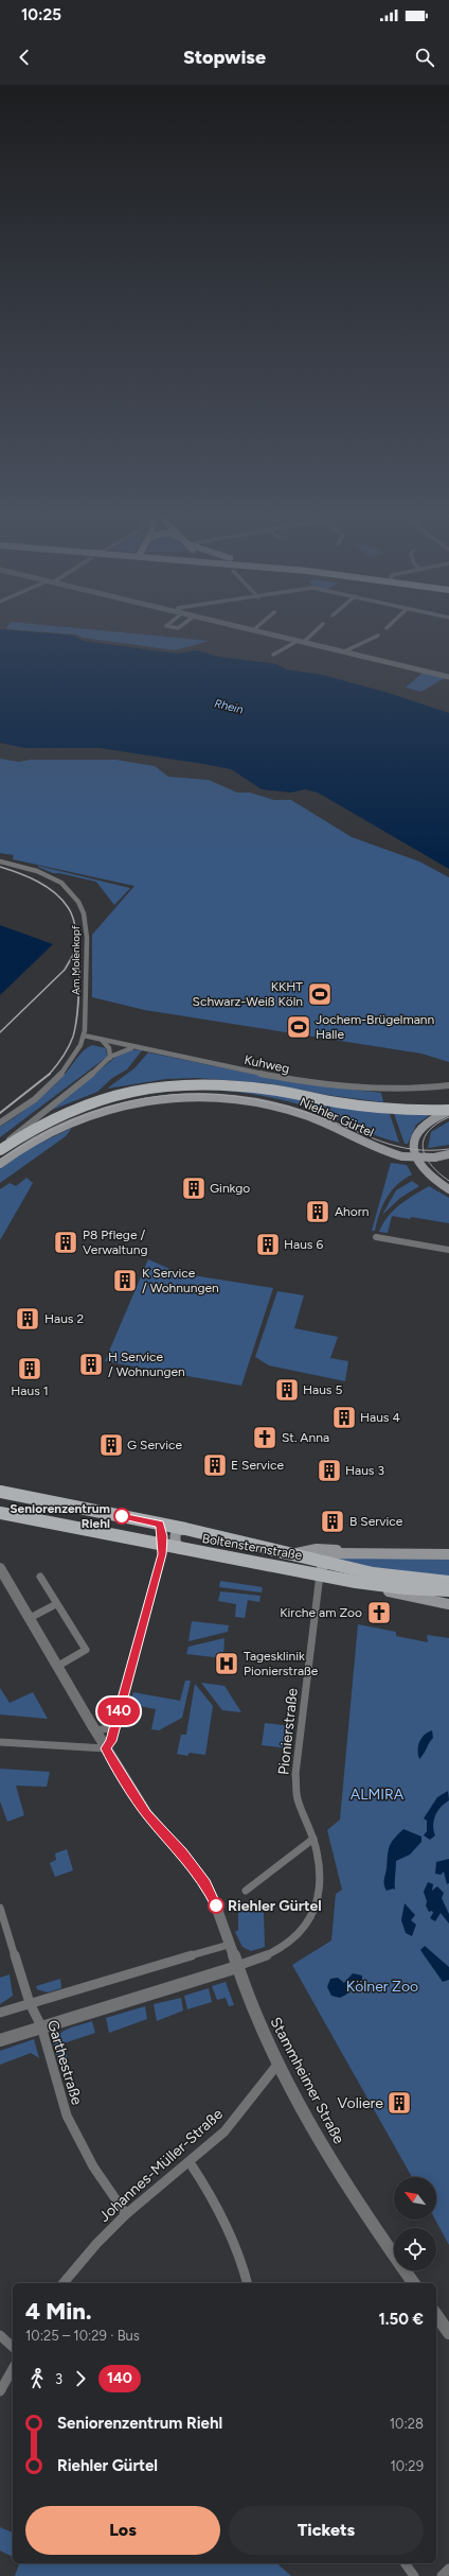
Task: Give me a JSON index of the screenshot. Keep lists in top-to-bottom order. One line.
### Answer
{"streets":{"main road":["Niehler Gürtel","Boltensternstraße"],"street":["Am Molenkopf","Kuhweg","Pionierstraße","Garthestraße","Stammheimer Straße","Johannes-Müller-Straße"]},"crossings":[["Am Molenkopf","Kuhweg"],["Boltensternstraße","Pionierstraße"],["Garthestraße","Johannes-Müller-Straße"],["Stammheimer Straße","Johannes-Müller-Straße"]],"water":["Rhein"],"parks":["ALMIRA","Kölner Zoo"],"places":{"sports":["KKHT Schwarz-Weiß Köln","Jochem-Brügelmann Halle"],"building":["Ginkgo","Ahorn","P8 Pflege / Verwaltung","Haus 6","K Service / Wohnungen","Haus 2","H Service / Wohnungen","Haus 1","Haus 5","Haus 4","G Service","E Service","Haus 3","B Service","Voliere"],"church":["St. Anna","Kirche am Zoo"],"other":["Seniorenzentrum Riehl","Riehler Gürtel"],"hospital":["Tagesklinik Pionierstraße"]},"lines":["bus line 140"],"north":"top left","page":{"status":"10:25","header":"Stopwise","on_map":"140","heading":["4 Min.","10:25 – 10:29 · Bus","1.50 €"],"legs":["3","140"],"list":[{"name":"Seniorenzentrum Riehl","value":"10:28"},{"name":"Riehler Gürtel","value":"10:29"}],"buttons":["Los","Tickets"]}}
